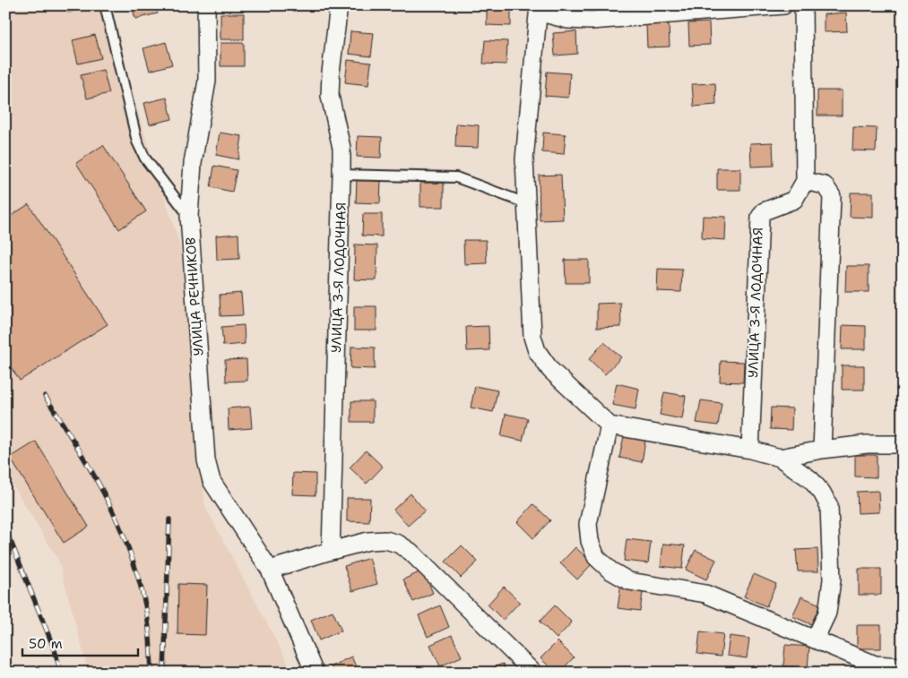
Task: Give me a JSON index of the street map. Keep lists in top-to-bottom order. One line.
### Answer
{"streets":{"street":["УЛИЦА 3-Я ЛОДОЧНАЯ","УЛИЦА РЕЧНИКОВ"]},"scale_bar":"50 m"}
